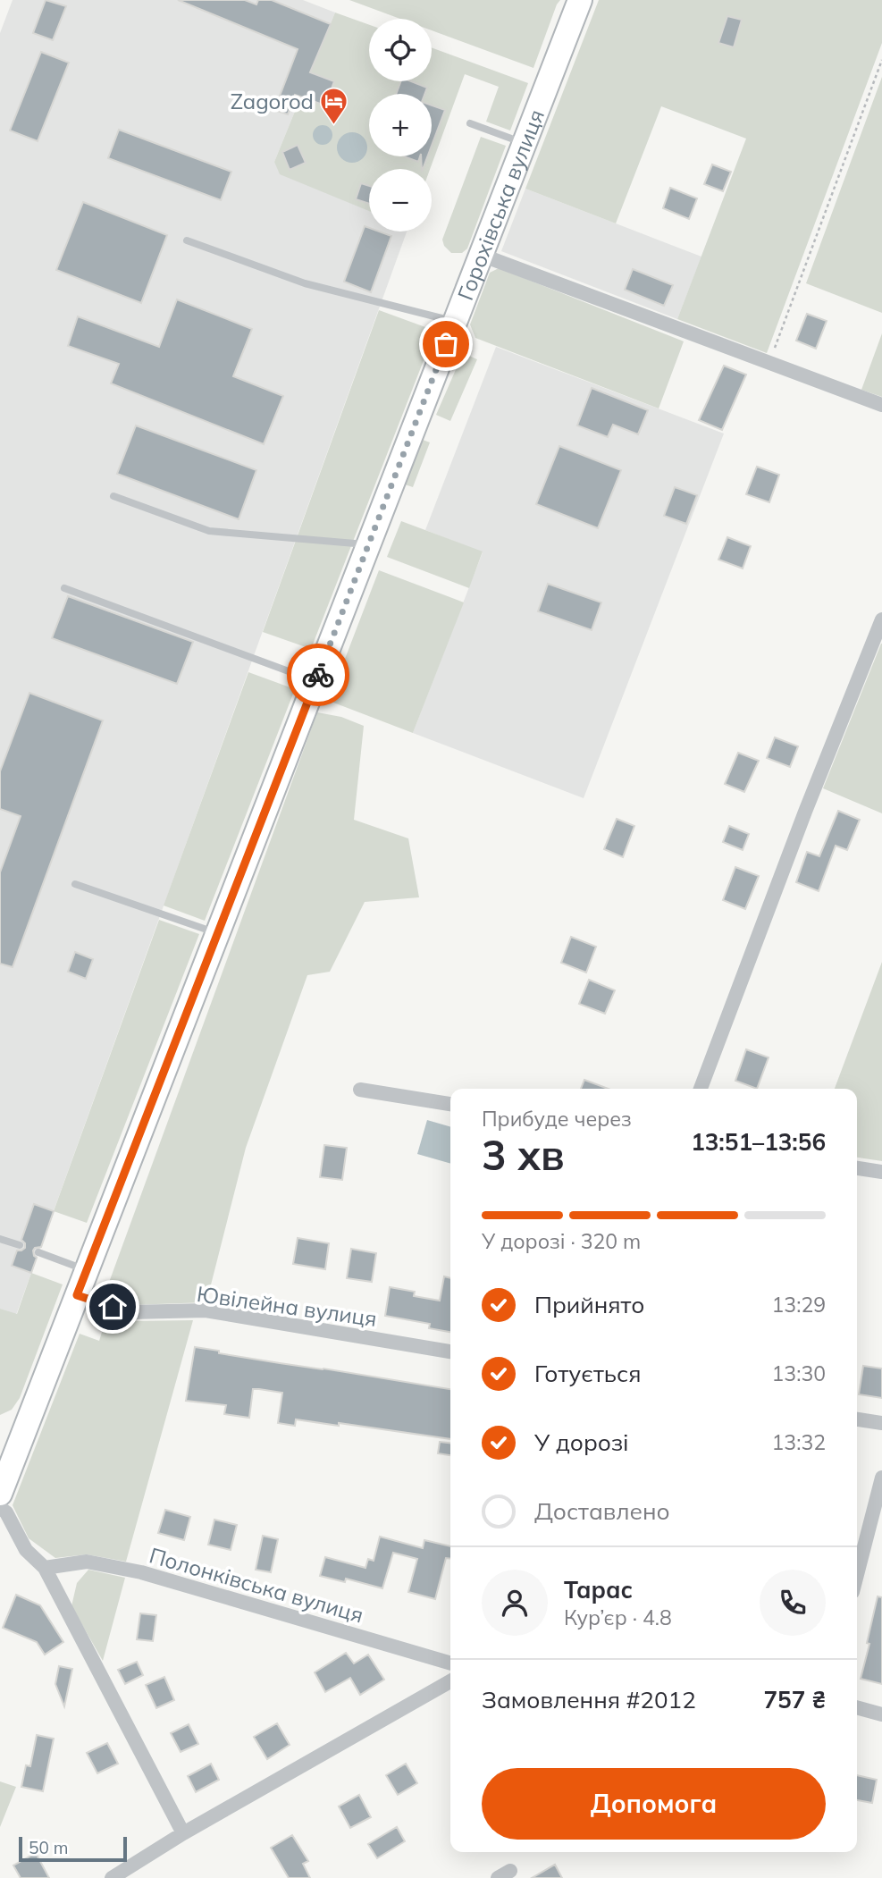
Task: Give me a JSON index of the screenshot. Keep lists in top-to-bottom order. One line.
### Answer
{"streets":{"main road":["Горохівська вулиця"],"street":["Ювілейна вулиця","Полонківська вулиця"]},"crossings":[["Горохівська вулиця","Ювілейна вулиця"]],"places":{"hotel":["Zagorod"]},"scale_bar":"50 m","page":{"map_buttons":["+","−"],"heading":["3 хв","Прибуде через","13:51–13:56"],"panel":["Тарас","Кур’єр · 4.8","Замовлення #2012","757 ₴"],"bar":"У дорозі · 320 m","list":[["Прийнято","13:29"],["Готується","13:30"],["У дорозі","13:32"],"Доставлено"],"buttons":"Допомога","scale":"50 m"}}
